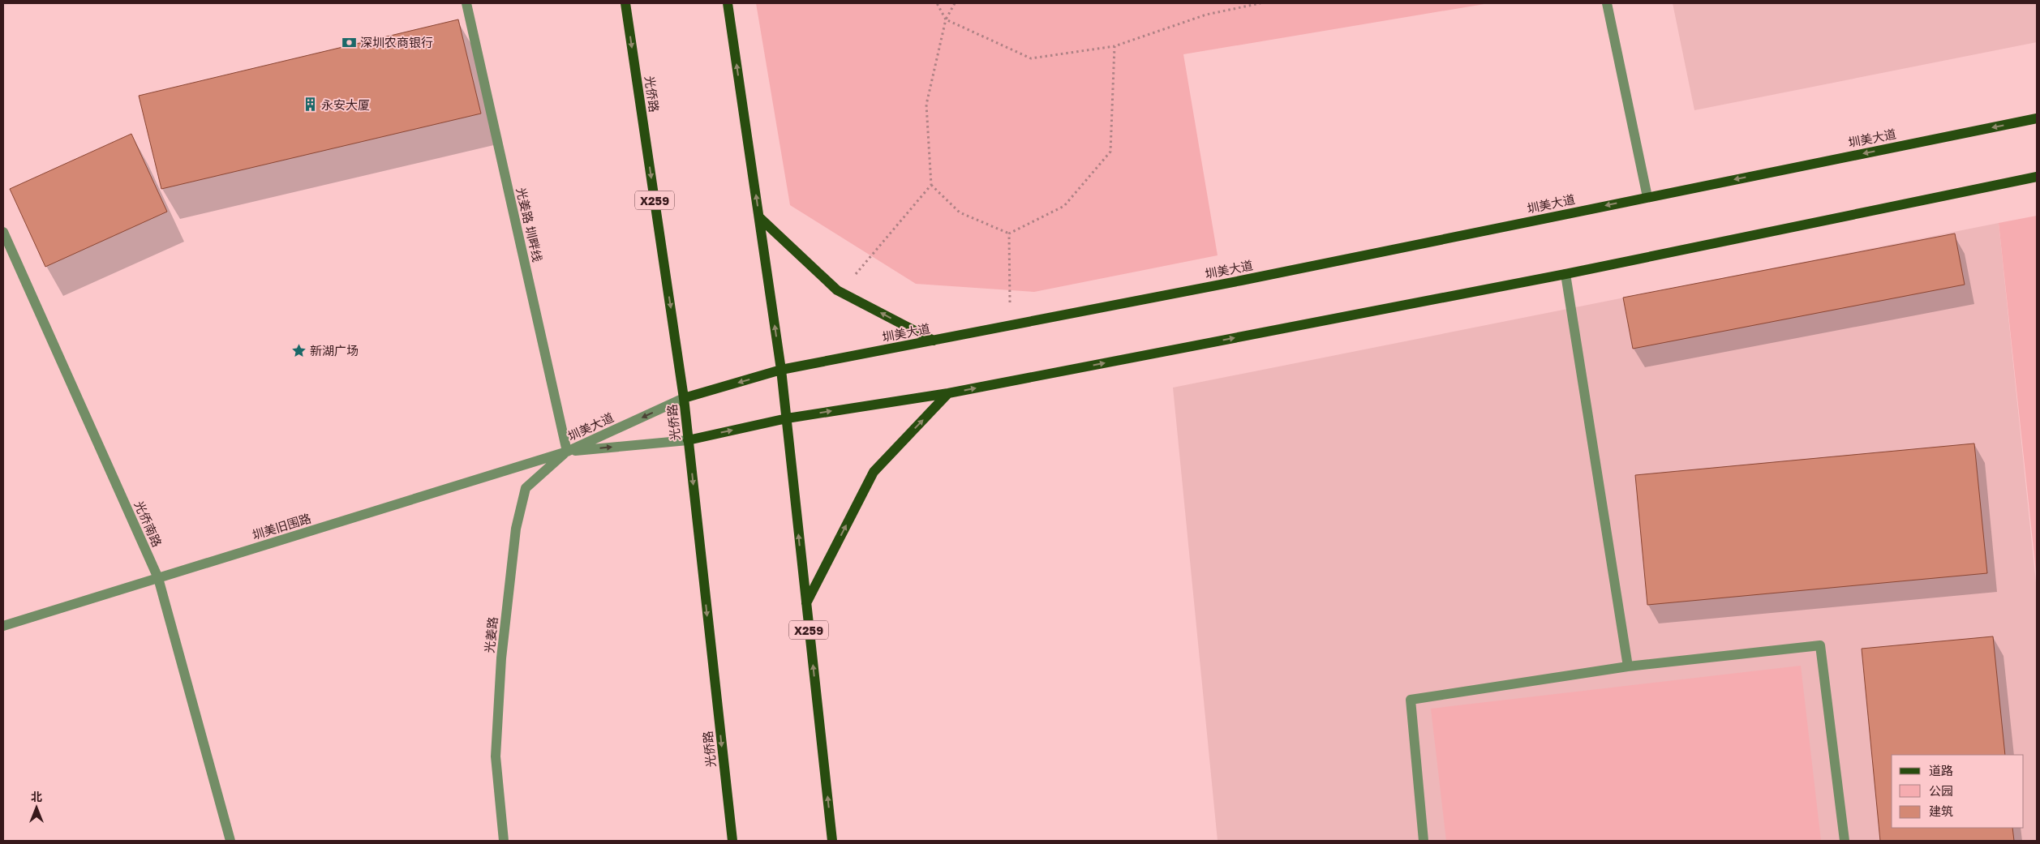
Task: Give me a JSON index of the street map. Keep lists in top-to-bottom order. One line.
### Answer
{"streets":{"main road":["光侨路","圳美大道","X259"],"street":["光姜路 圳畔线","光侨南路","圳美旧围路","光姜路"]},"crossings":[["光侨路","圳美大道"],["圳美大道","X259"],["圳美大道","光姜路 圳畔线"],["圳美大道","圳美旧围路"],["圳美大道","光姜路"],["光姜路 圳畔线","圳美旧围路"],["光姜路 圳畔线","光姜路"],["光侨南路","圳美旧围路"],["圳美旧围路","光姜路"]],"one_way":["光侨路"],"places":{"bank":["深圳农商银行"],"building":["永安大厦"],"place":["新湖广场"]},"legend":["道路","公园","建筑"],"north":"top"}
